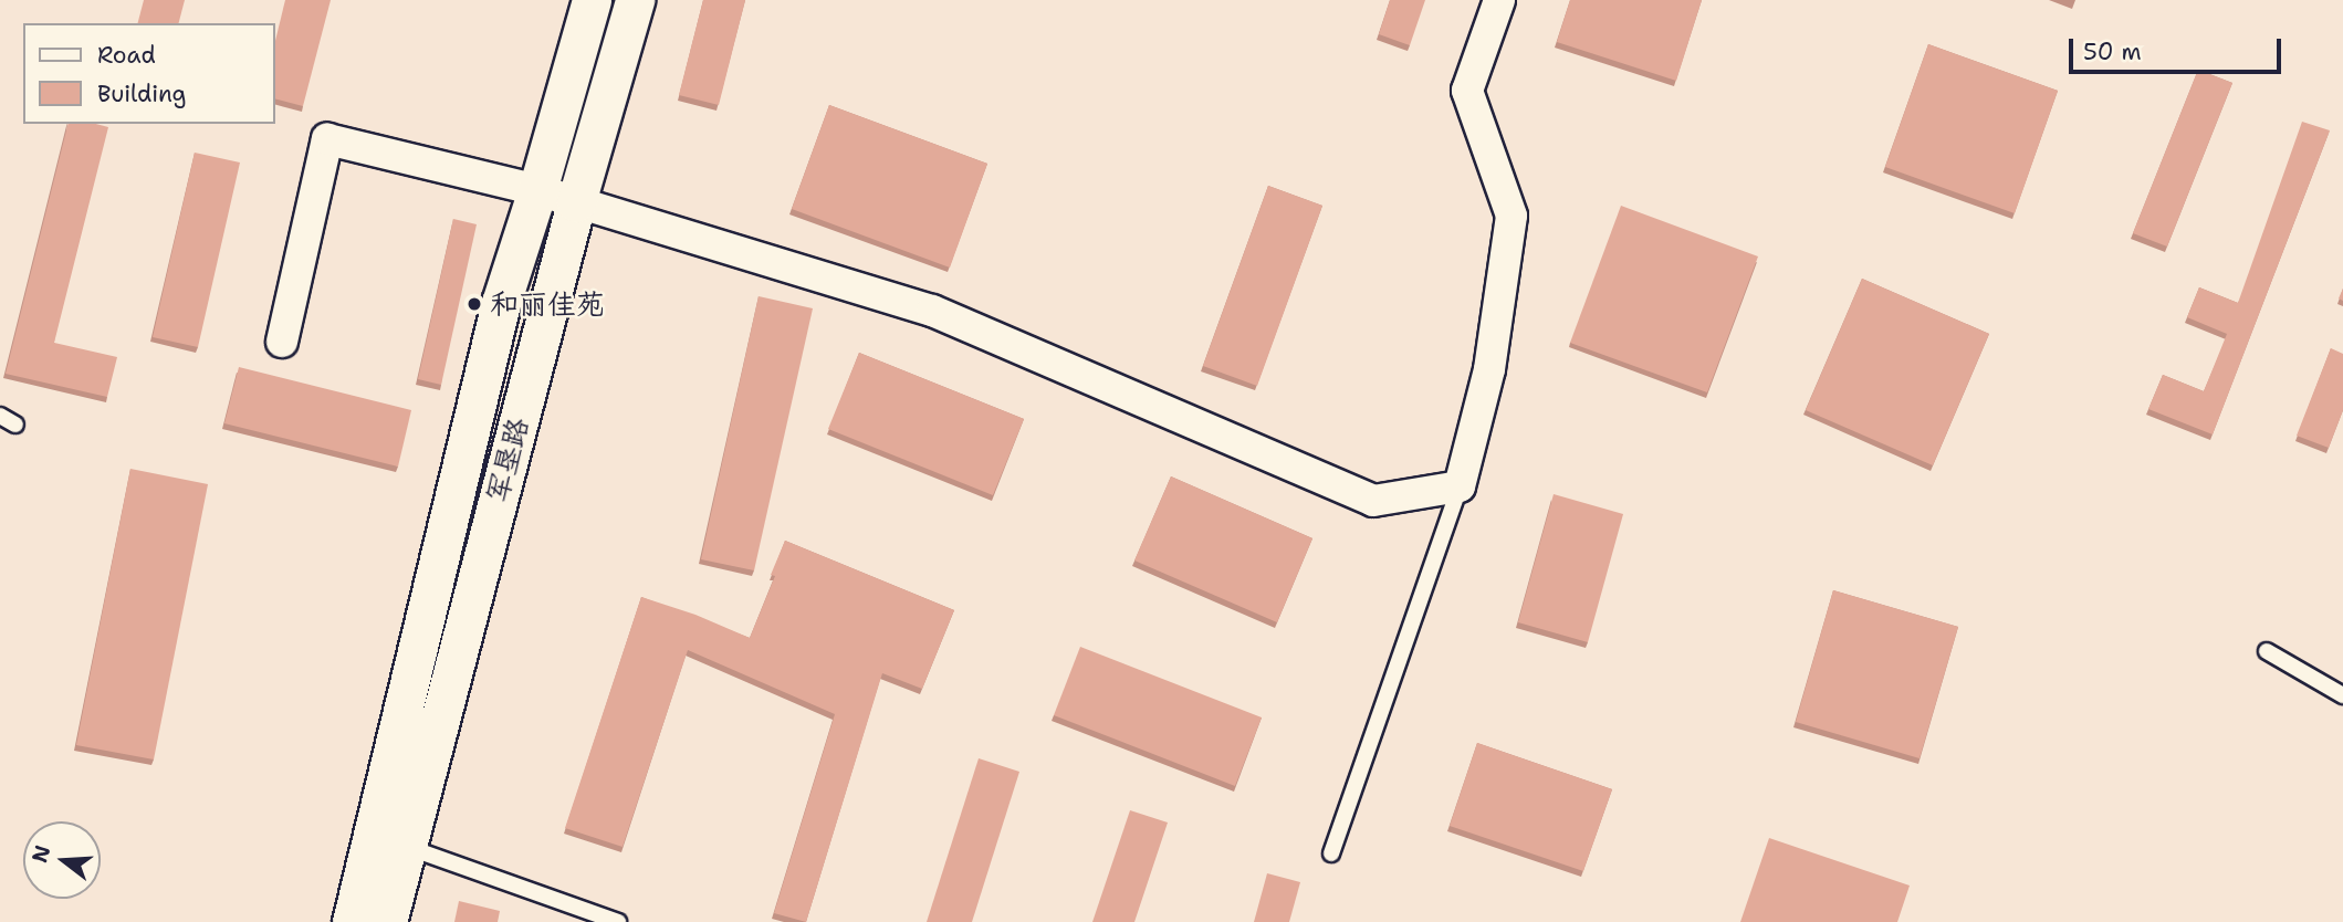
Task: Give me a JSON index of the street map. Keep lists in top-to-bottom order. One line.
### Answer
{"streets":{"street":["军垦路"]},"places":["和丽佳苑"],"legend":["Road","Building"],"scale_bar":"50 m","north":"left"}
